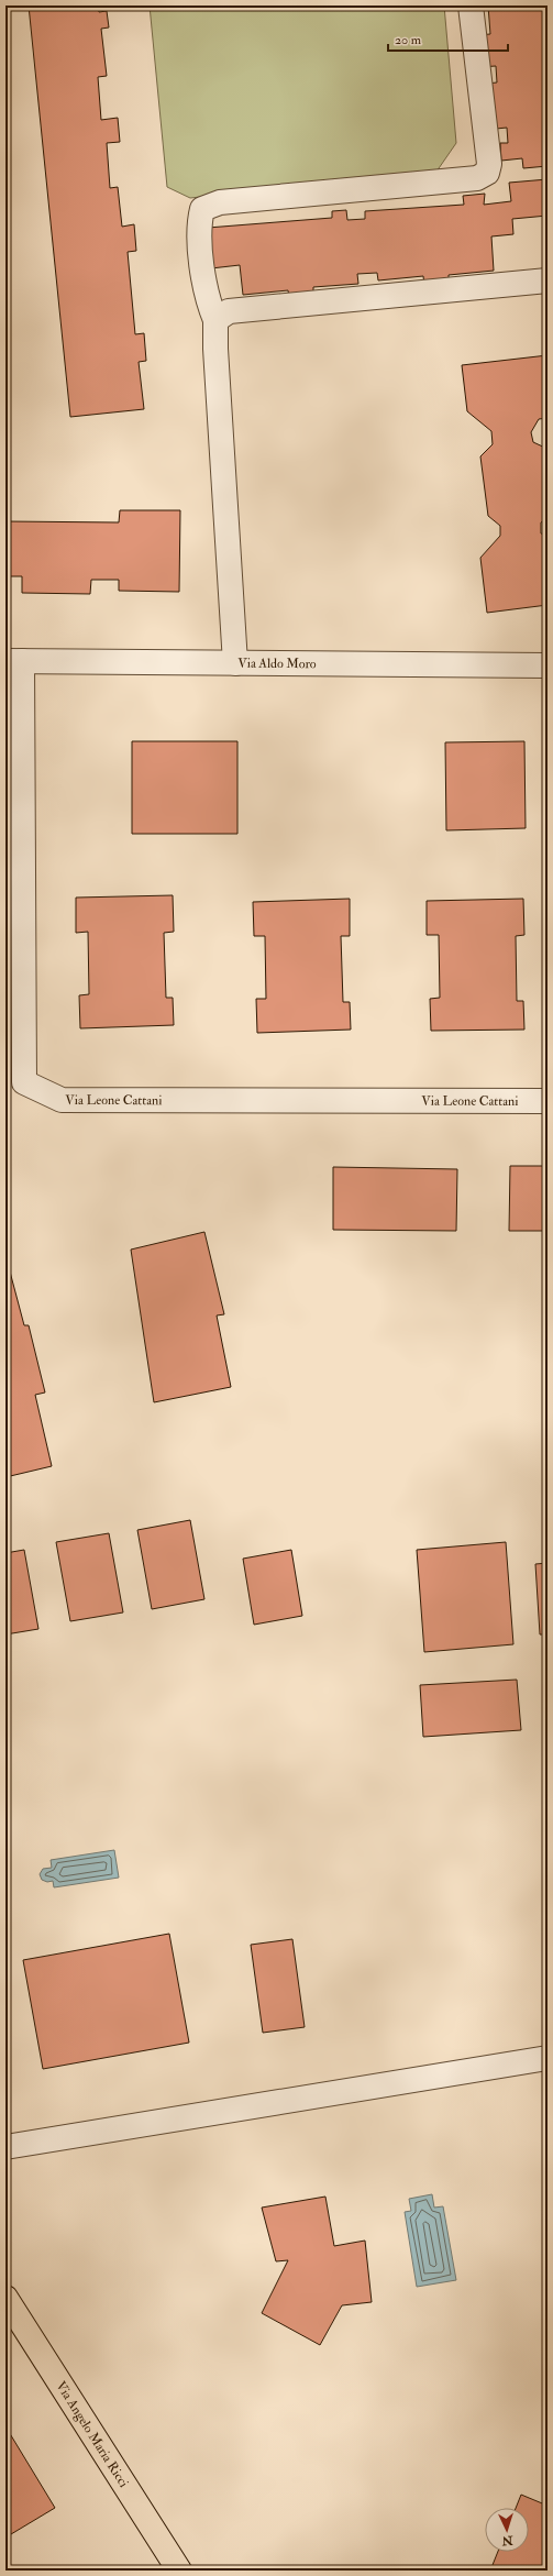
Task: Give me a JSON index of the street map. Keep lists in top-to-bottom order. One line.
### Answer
{"streets":{"main road":["Via Angelo Maria Ricci"],"street":["Via Aldo Moro","Via Leone Cattani"]},"crossings":[["Via Aldo Moro","Via Leone Cattani"]],"scale_bar":"20 m","north":"bottom"}
